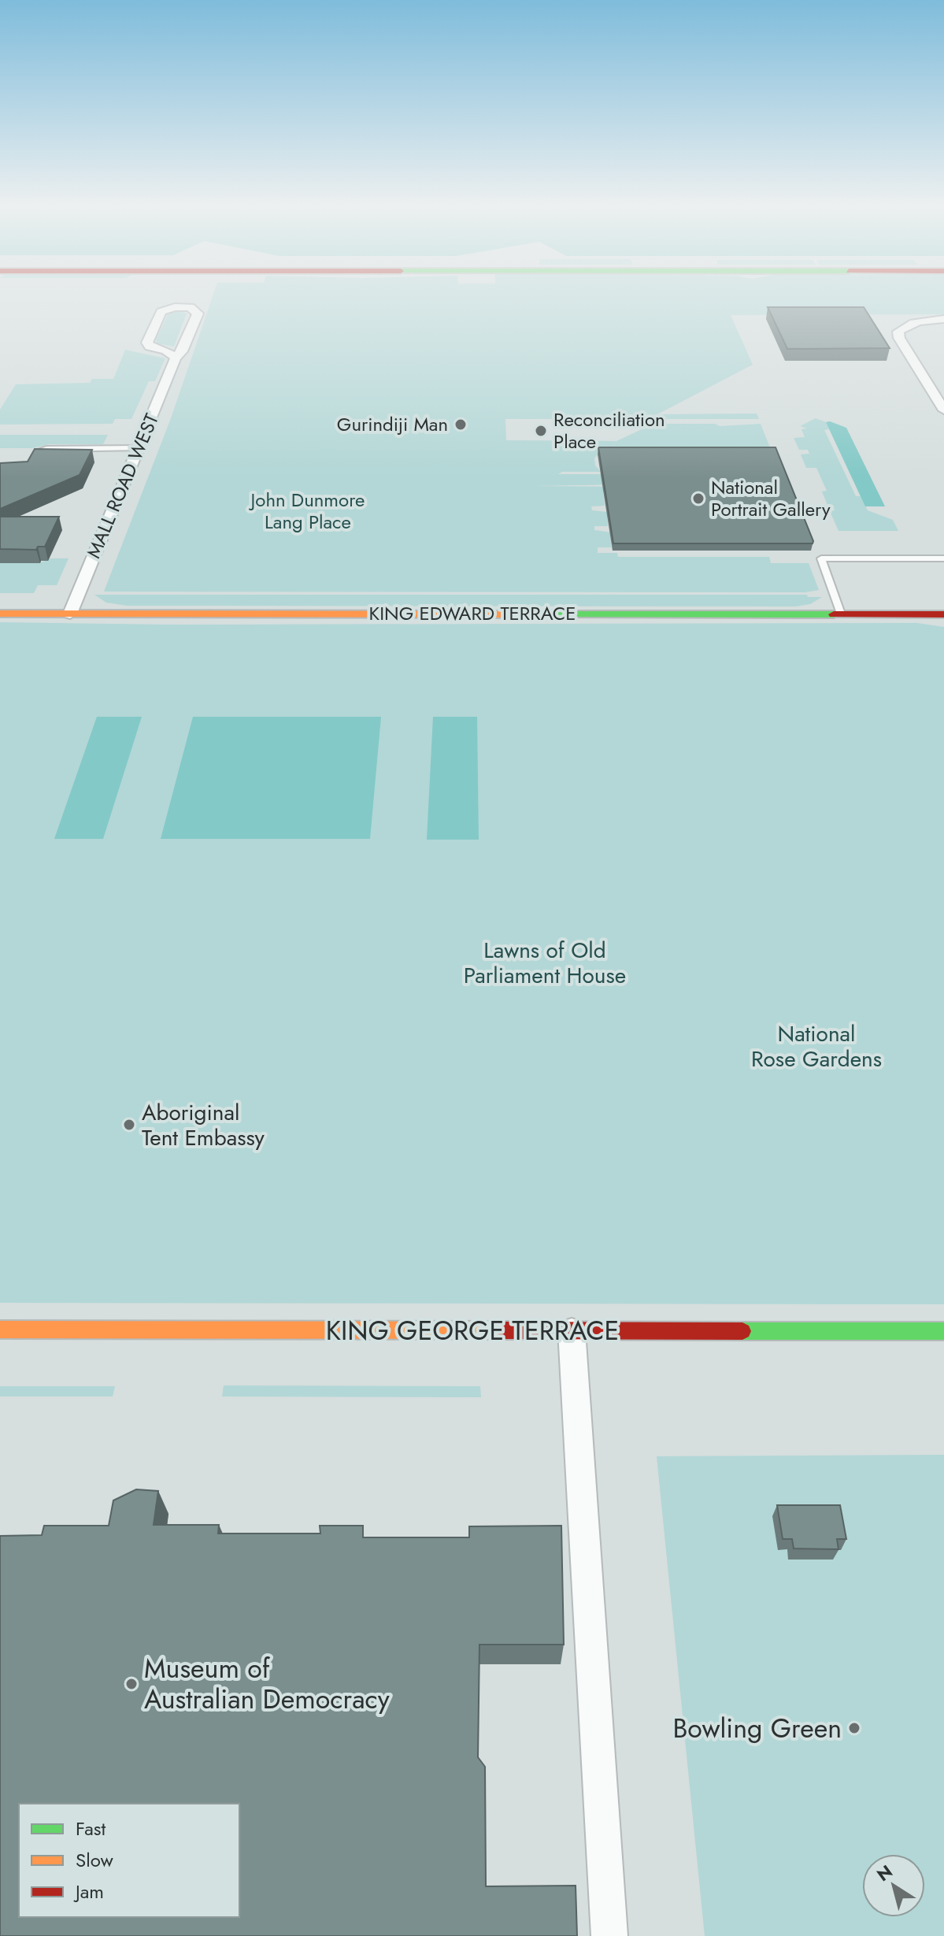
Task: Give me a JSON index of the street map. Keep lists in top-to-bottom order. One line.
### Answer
{"streets":{"street":["MALL ROAD WEST","KING EDWARD TERRACE","KING GEORGE TERRACE"]},"crossings":[["MALL ROAD WEST","KING EDWARD TERRACE"]],"parks":["John Dunmore Lang Place","Lawns of Old Parliament House","National Rose Gardens"],"places":["Gurindiji Man","Reconciliation Place","National Portrait Gallery","Aboriginal Tent Embassy","Museum of Australian Democracy","Bowling Green"],"legend":["Fast","Slow","Jam"],"north":"top left"}
